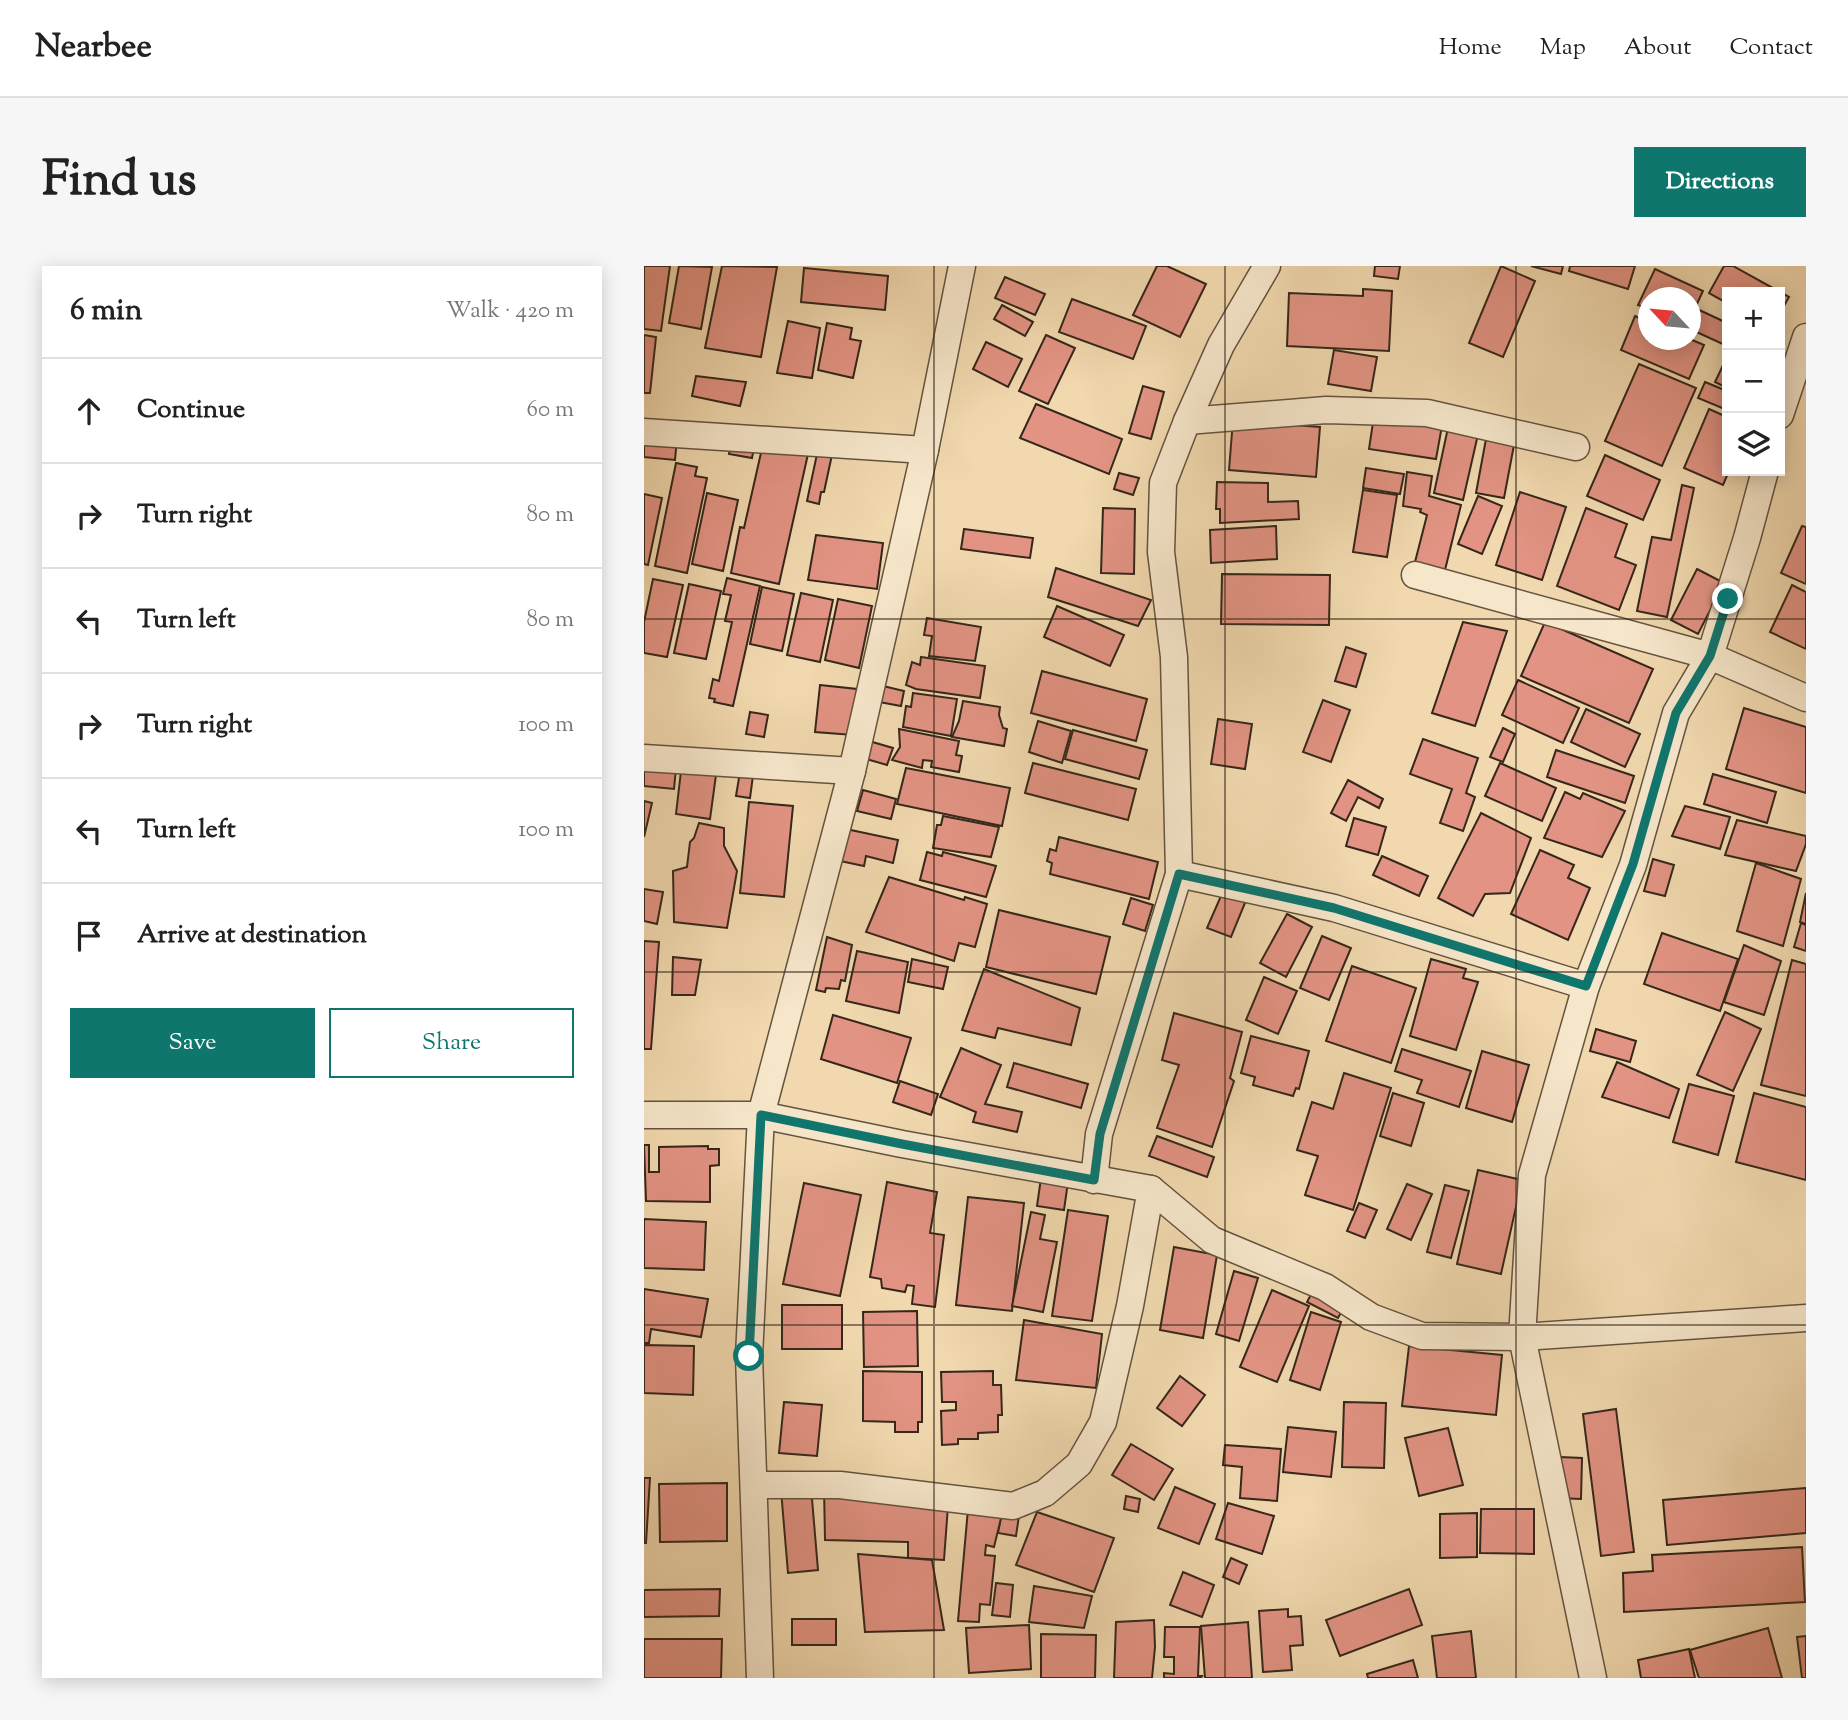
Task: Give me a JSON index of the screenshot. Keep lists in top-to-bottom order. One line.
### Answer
{"north":"top left","page":{"header":"Nearbee","nav":["Home","Map","About","Contact"],"title":"Find us","buttons":["Directions",["Save","Share"]],"heading":["6 min","Walk · 420 m"],"map_buttons":["+","−"],"list":[["Continue","60 m"],["Turn right","80 m"],["Turn left","80 m"],["Turn right","100 m"],["Turn left","100 m"],"Arrive at destination"]}}
